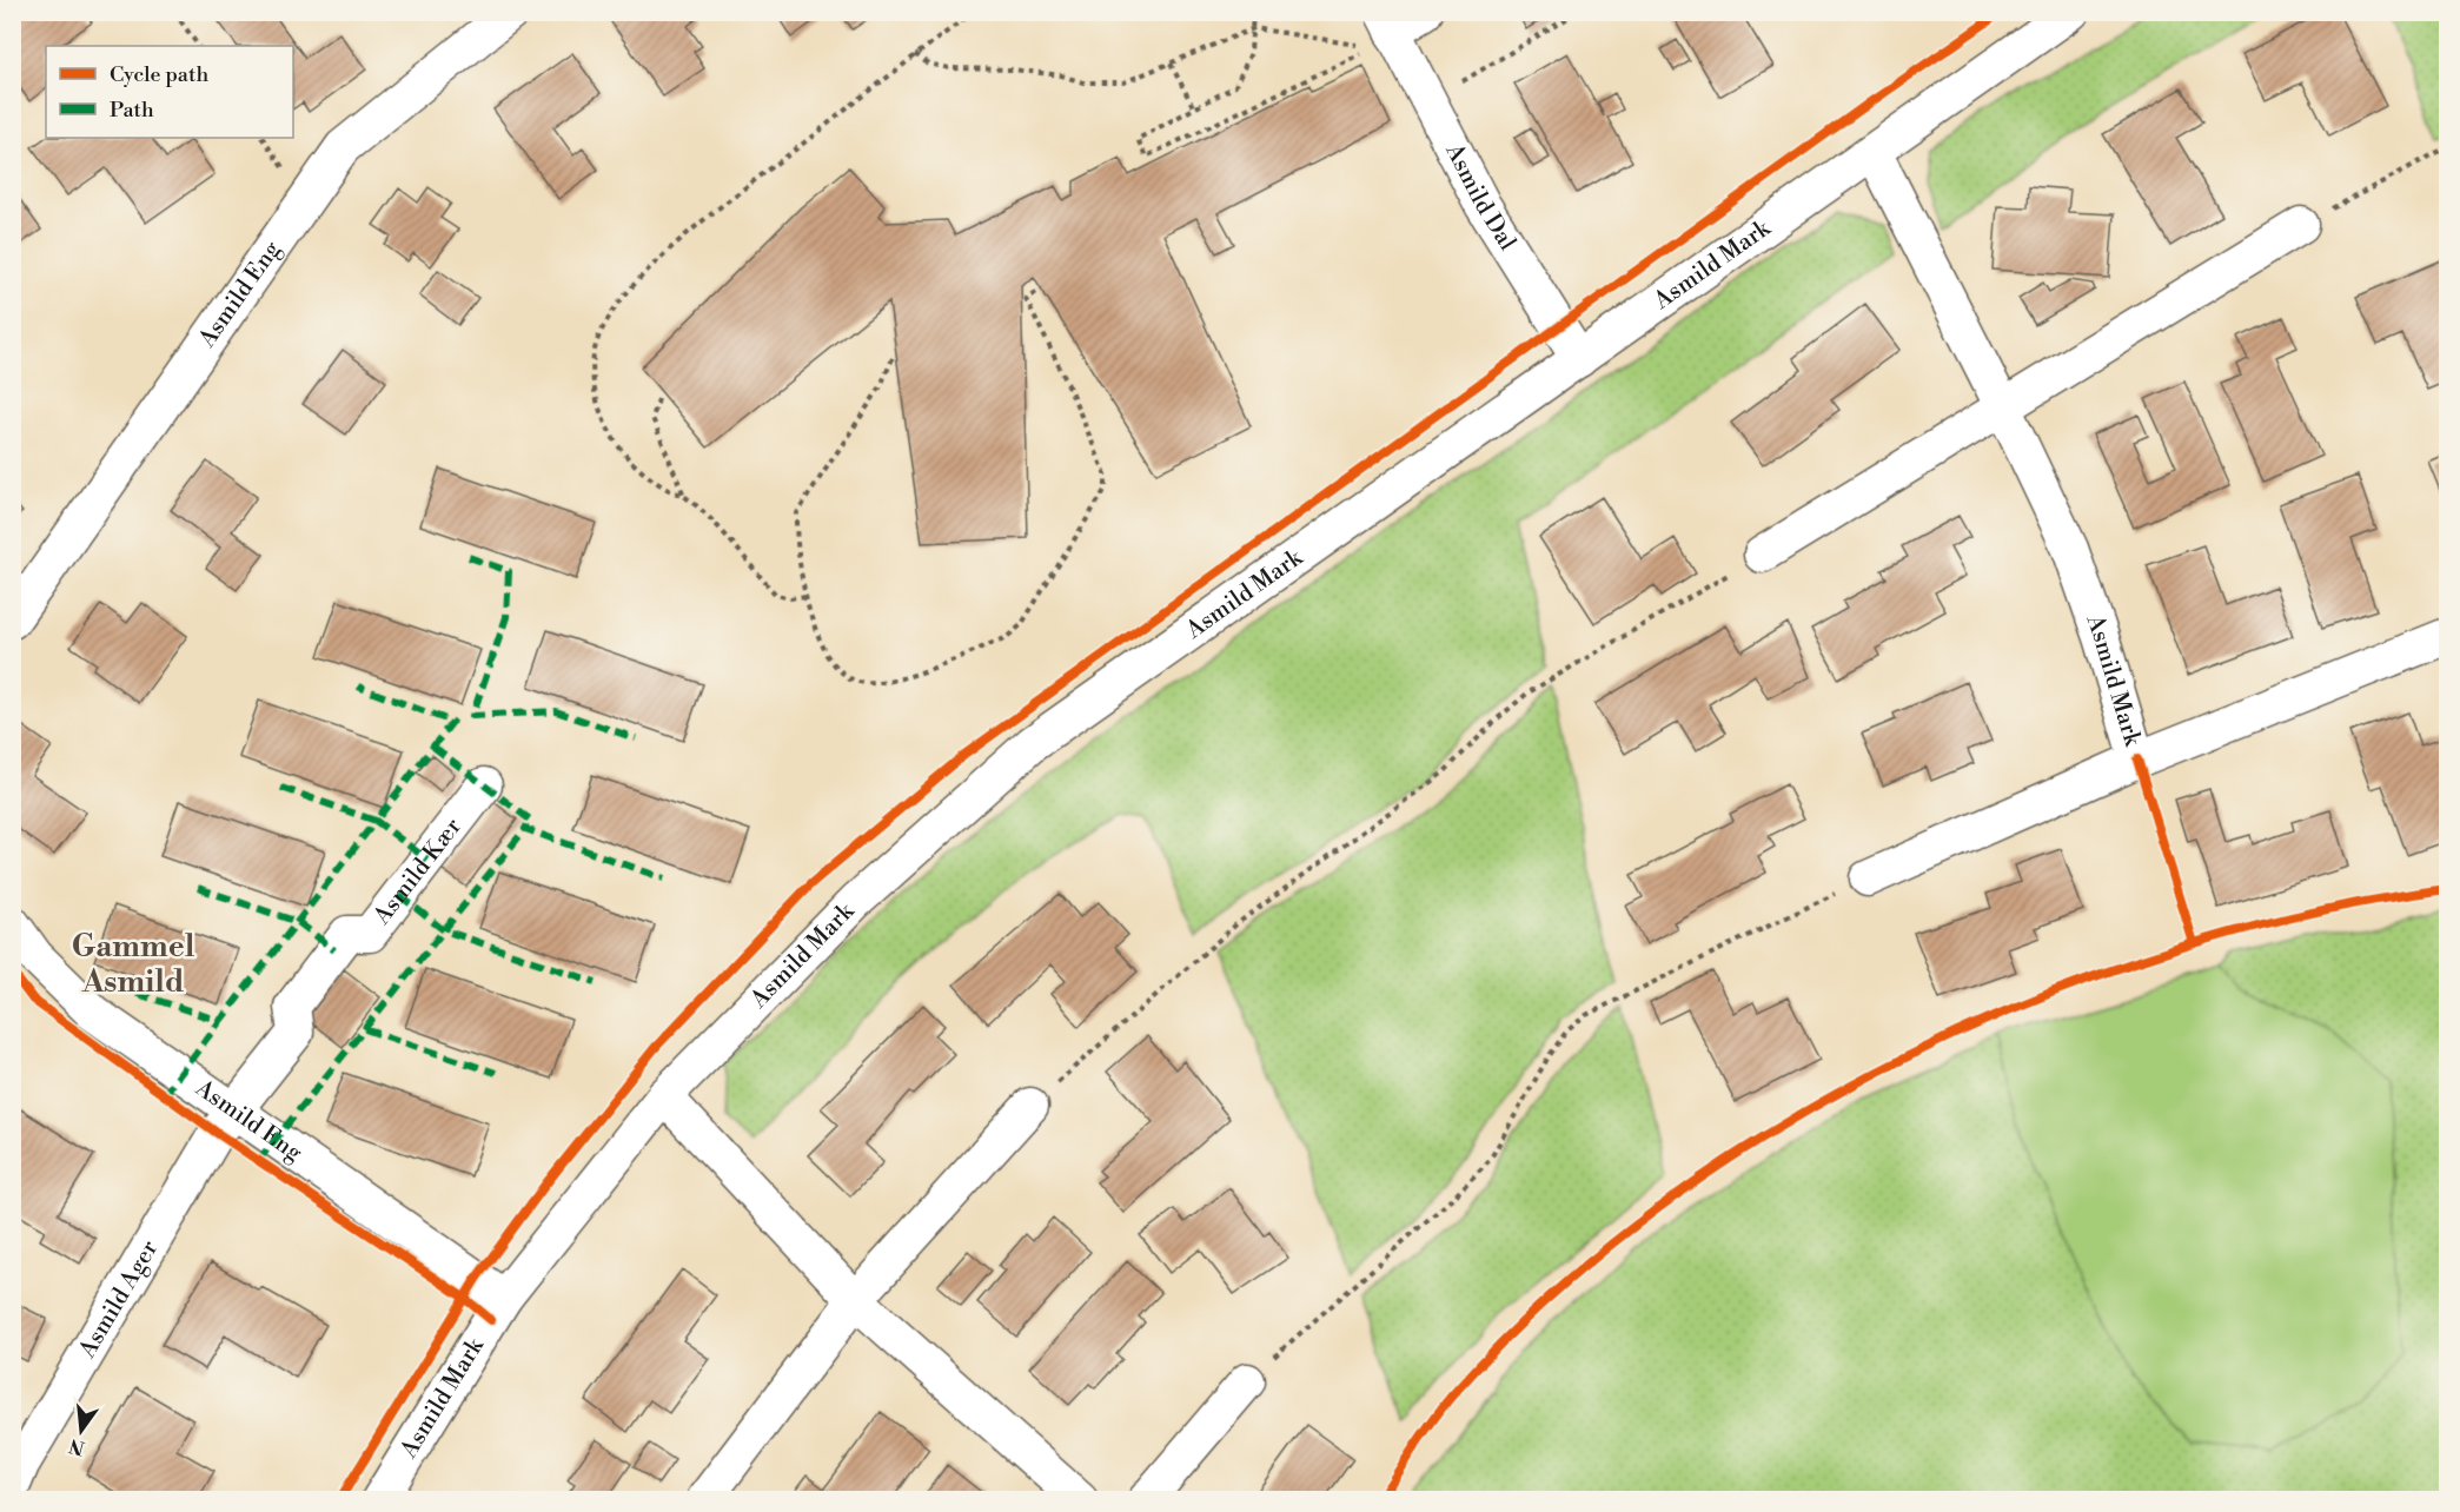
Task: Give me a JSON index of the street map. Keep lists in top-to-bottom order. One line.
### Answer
{"streets":{"street":["Asmild Dal","Asmild Mark","Asmild Eng","Asmild Kær","Asmild Ager"]},"crossings":[["Asmild Dal","Asmild Mark"],["Asmild Mark","Asmild Eng"],["Asmild Eng","Asmild Kær"],["Asmild Eng","Asmild Ager"],["Asmild Kær","Asmild Ager"]],"districts":["Gammel Asmild"],"legend":["Cycle path","Path"],"north":"bottom"}
